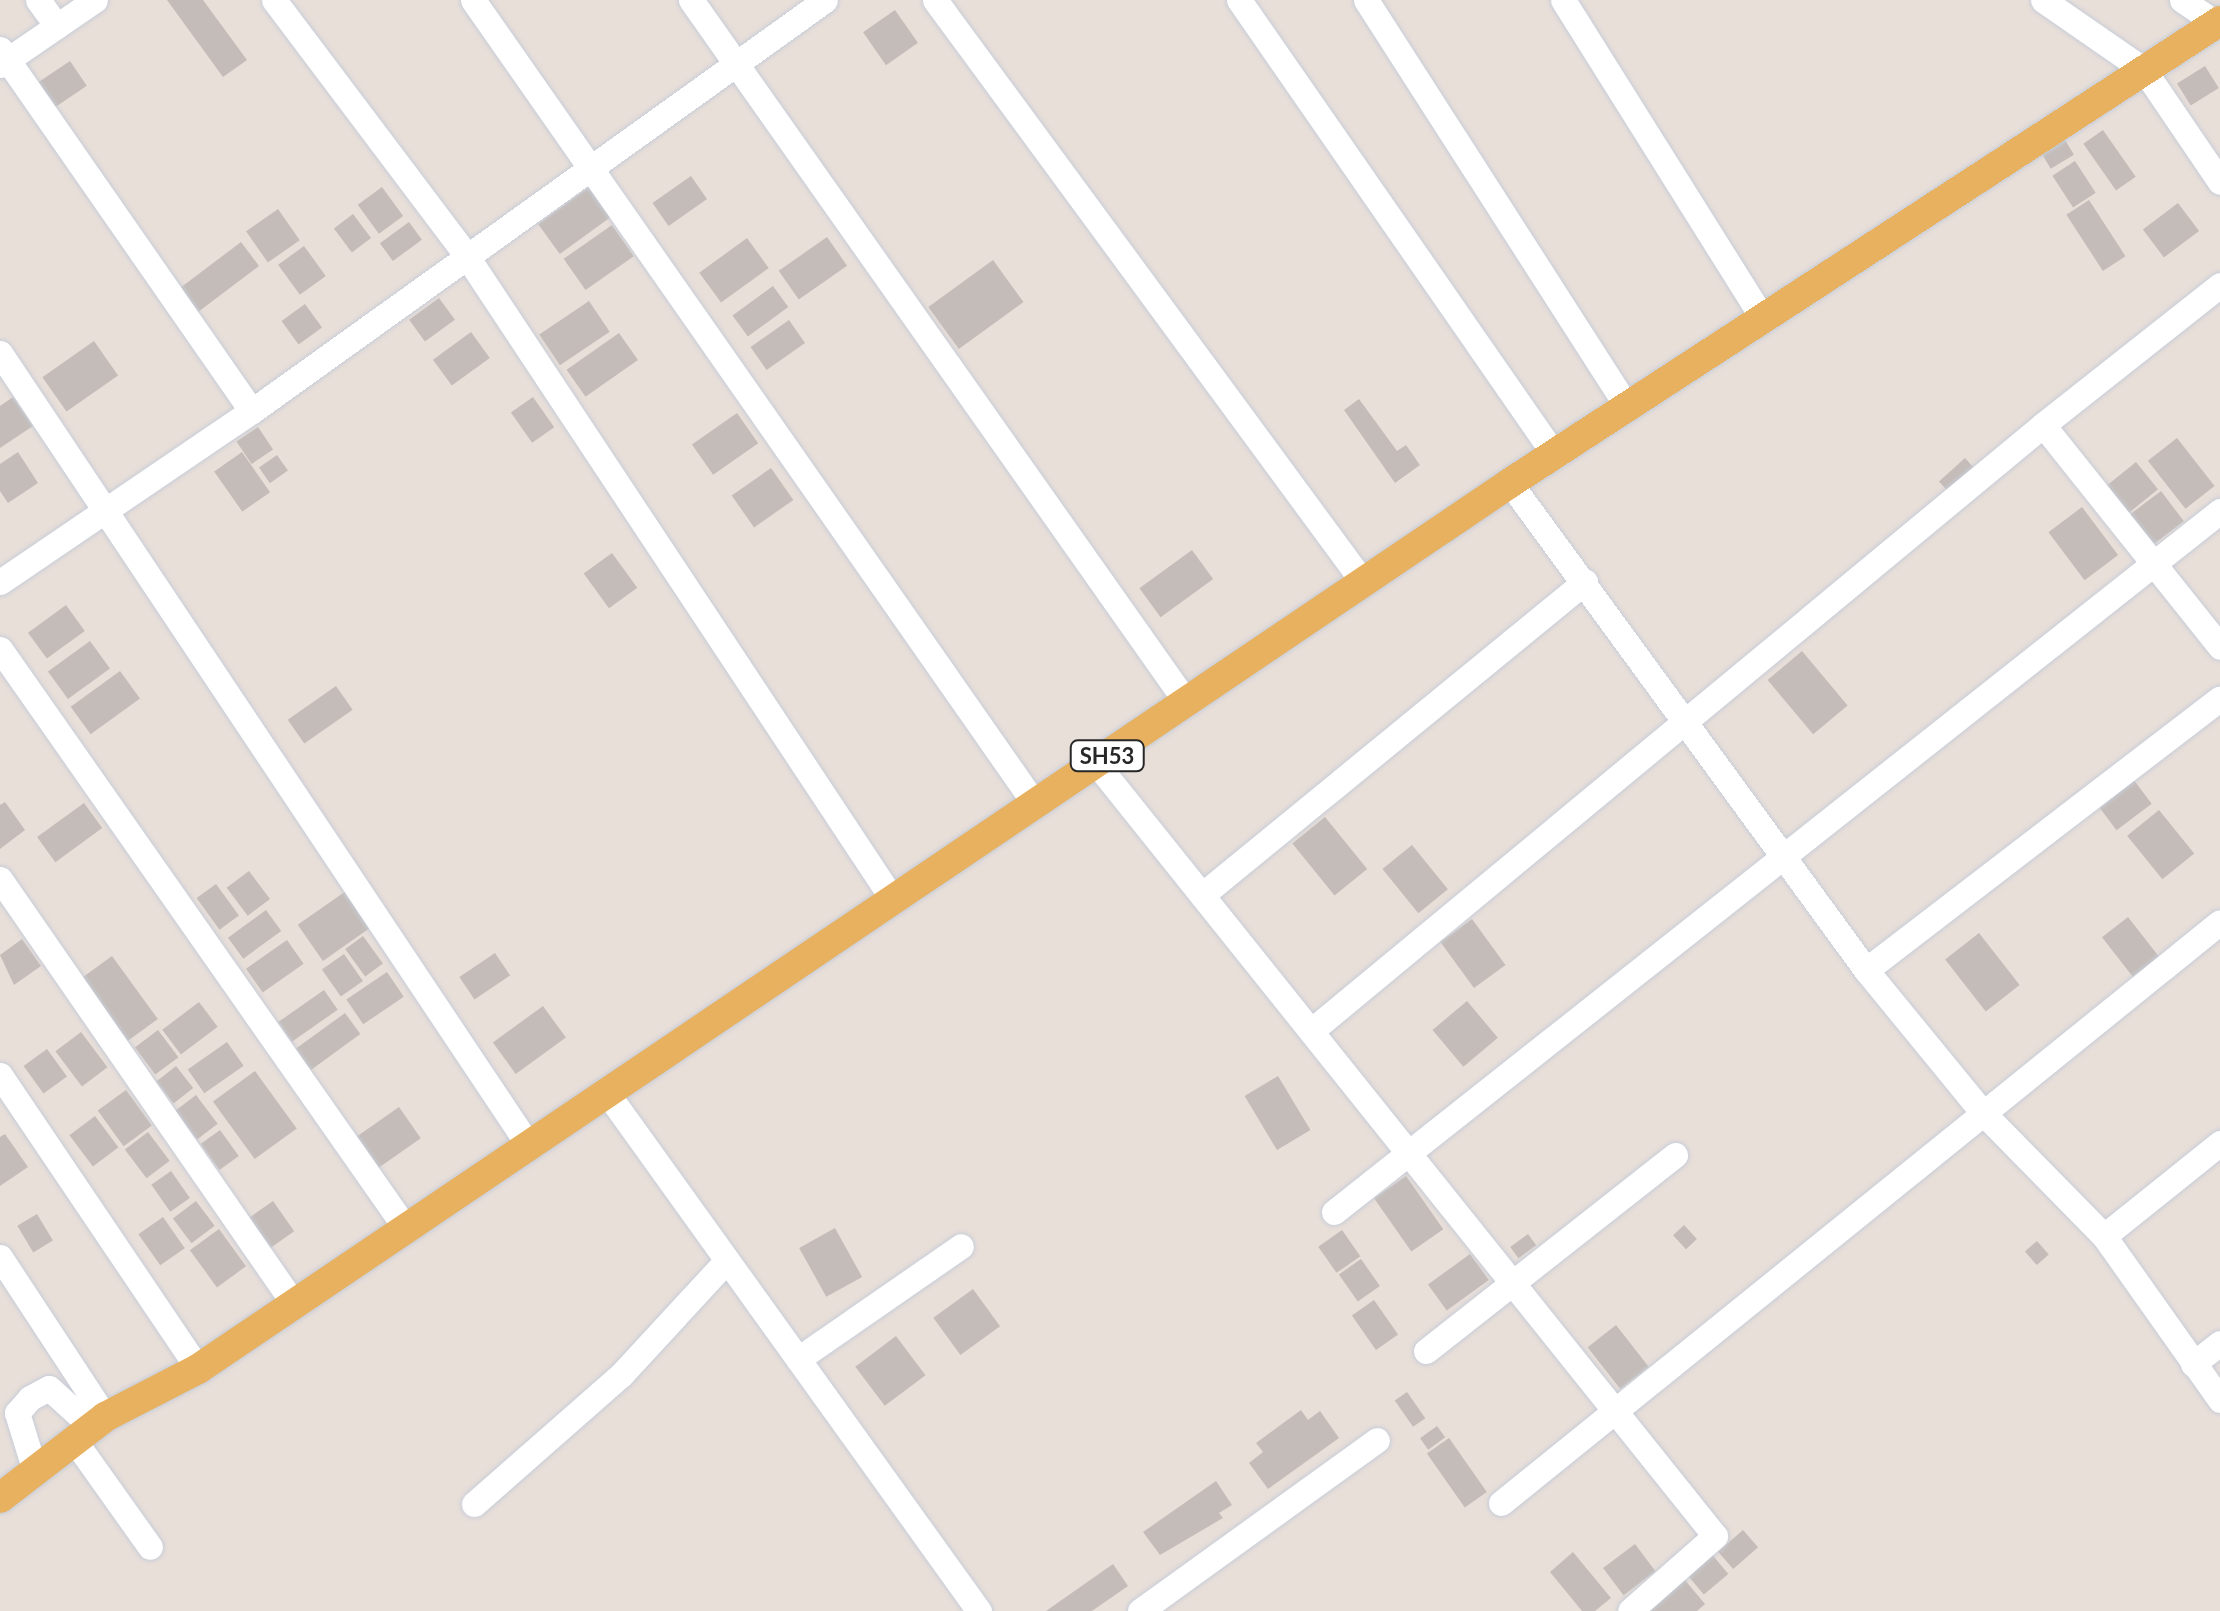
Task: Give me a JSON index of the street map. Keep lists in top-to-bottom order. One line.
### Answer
{"streets":{"main road":["SH53"]}}
